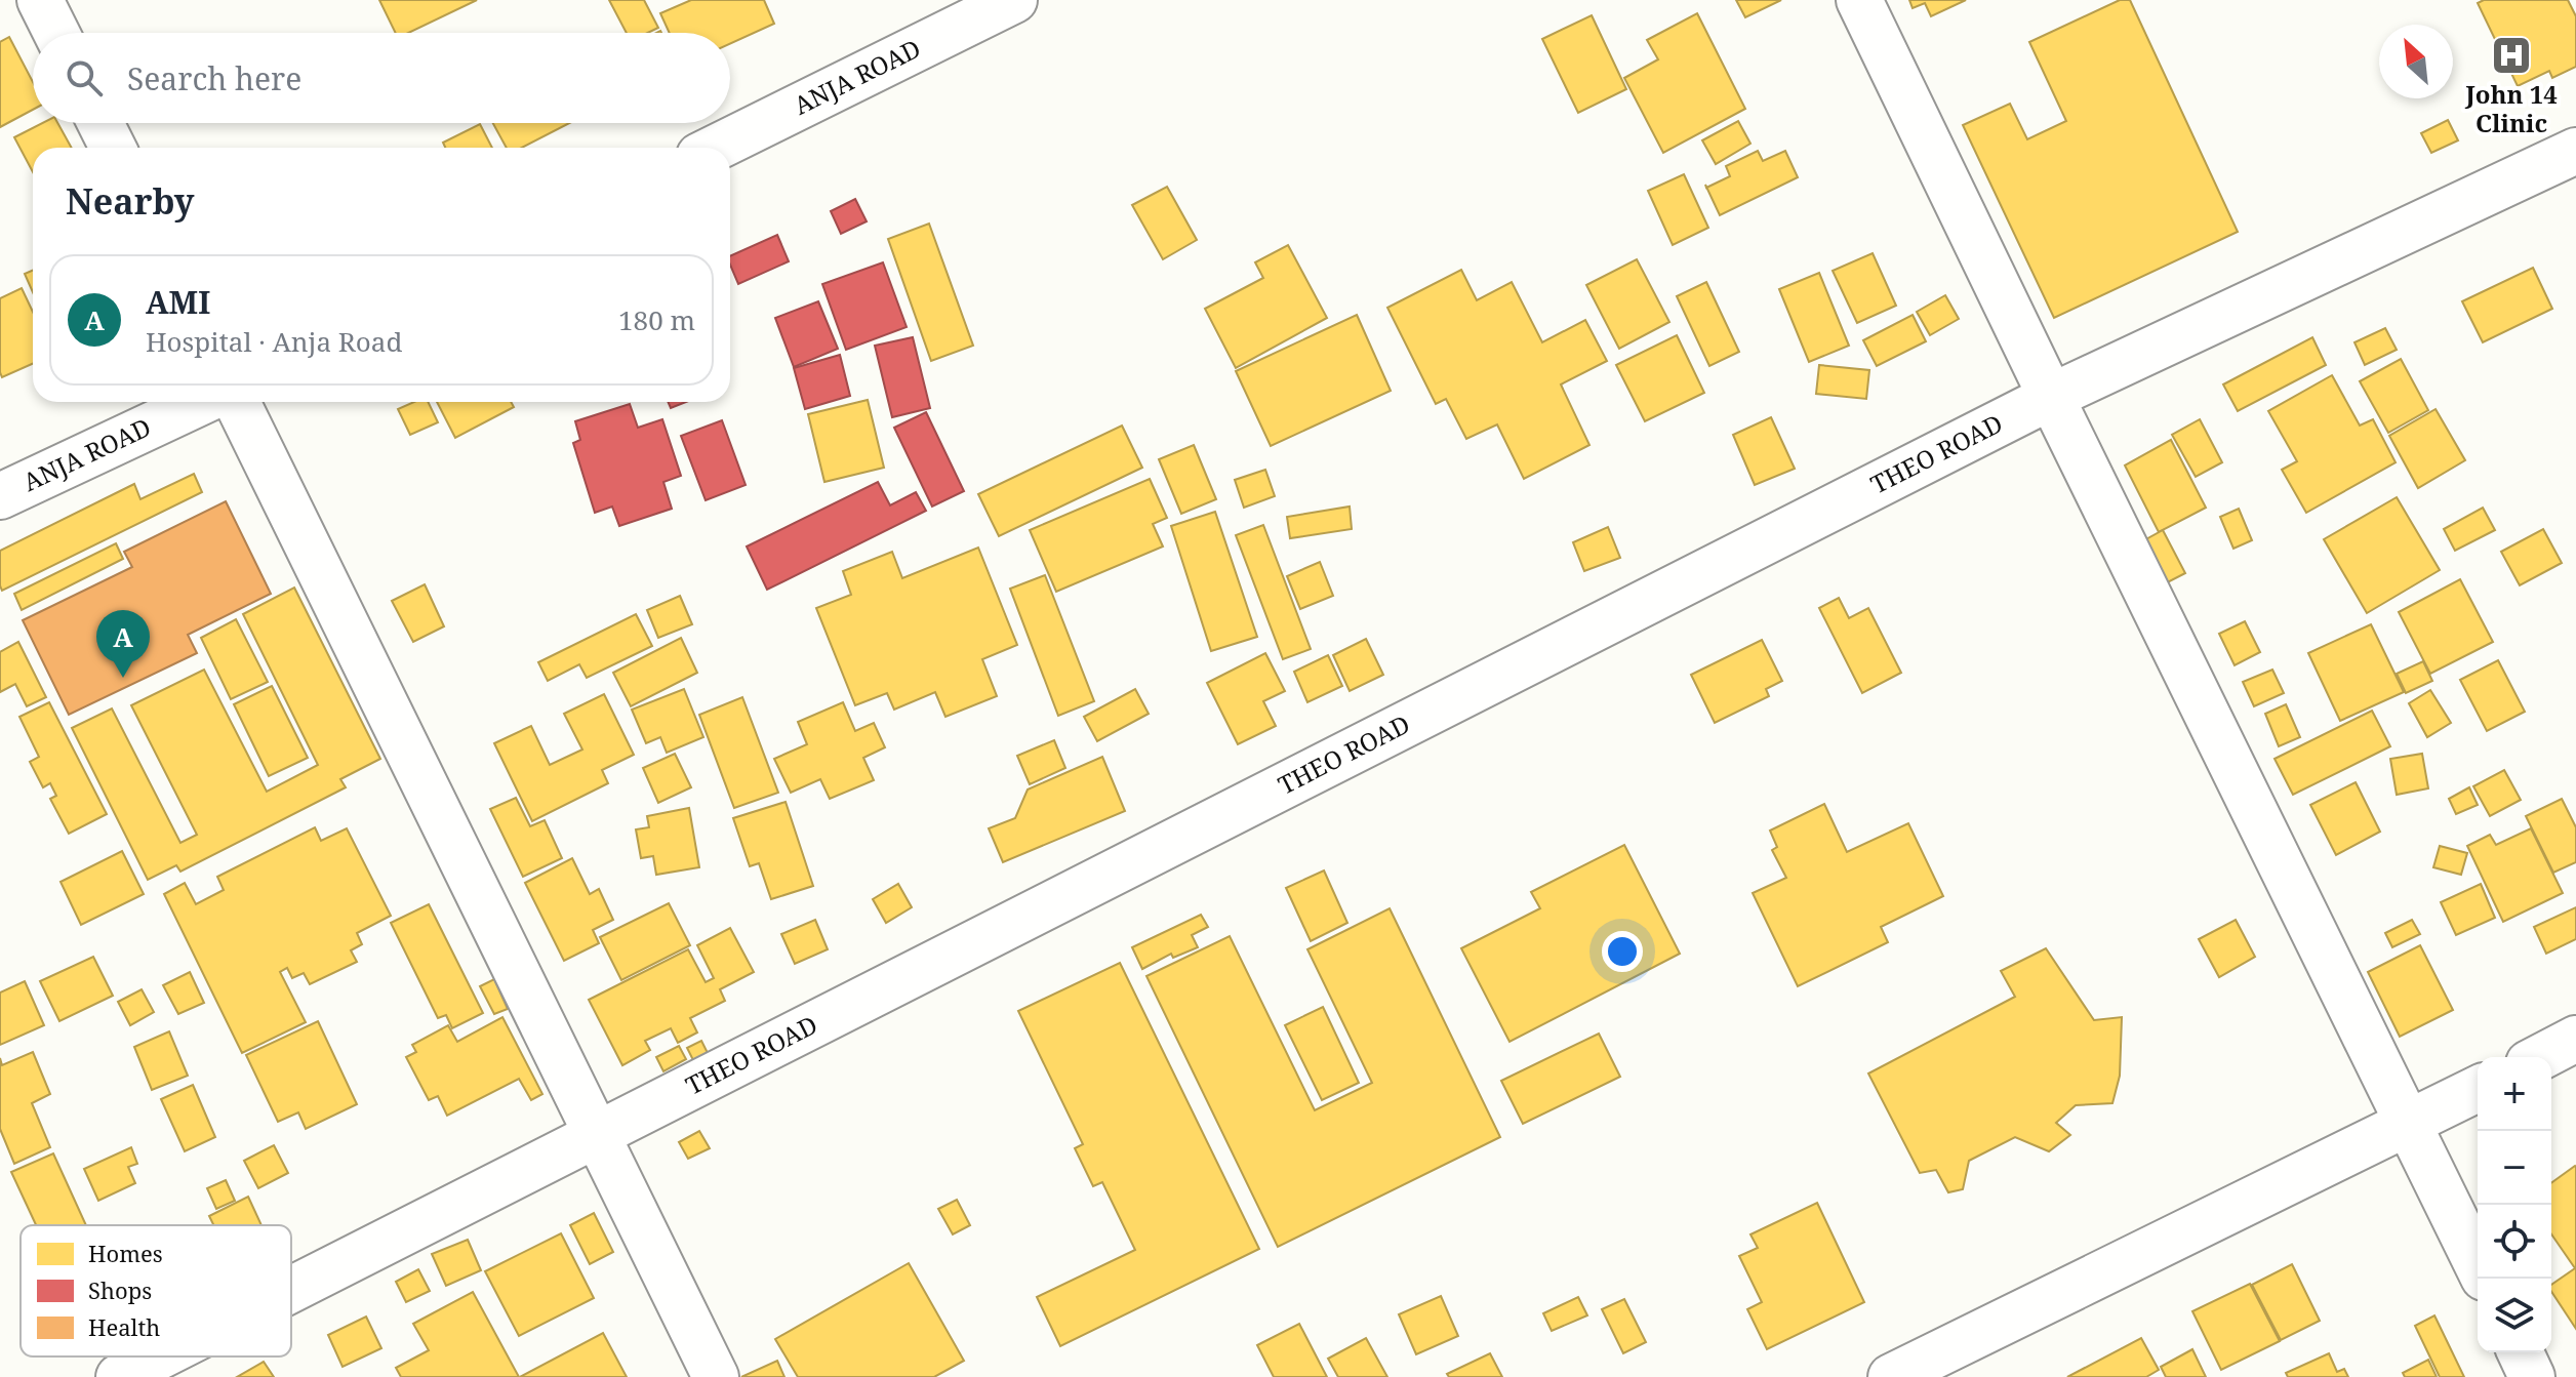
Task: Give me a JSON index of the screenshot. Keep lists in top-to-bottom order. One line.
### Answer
{"streets":{"street":["ANJA ROAD","THEO ROAD"]},"places":{"hospital":["John 14 Clinic"]},"legend":["Homes","Shops","Health"],"north":"top left","page":{"search":"Search here","heading":"Nearby","list":[{"mark":"A","name":"AMI","note":"Hospital · Anja Road","value":"180 m"}],"pins":"A","map_buttons":["+","−"]}}
